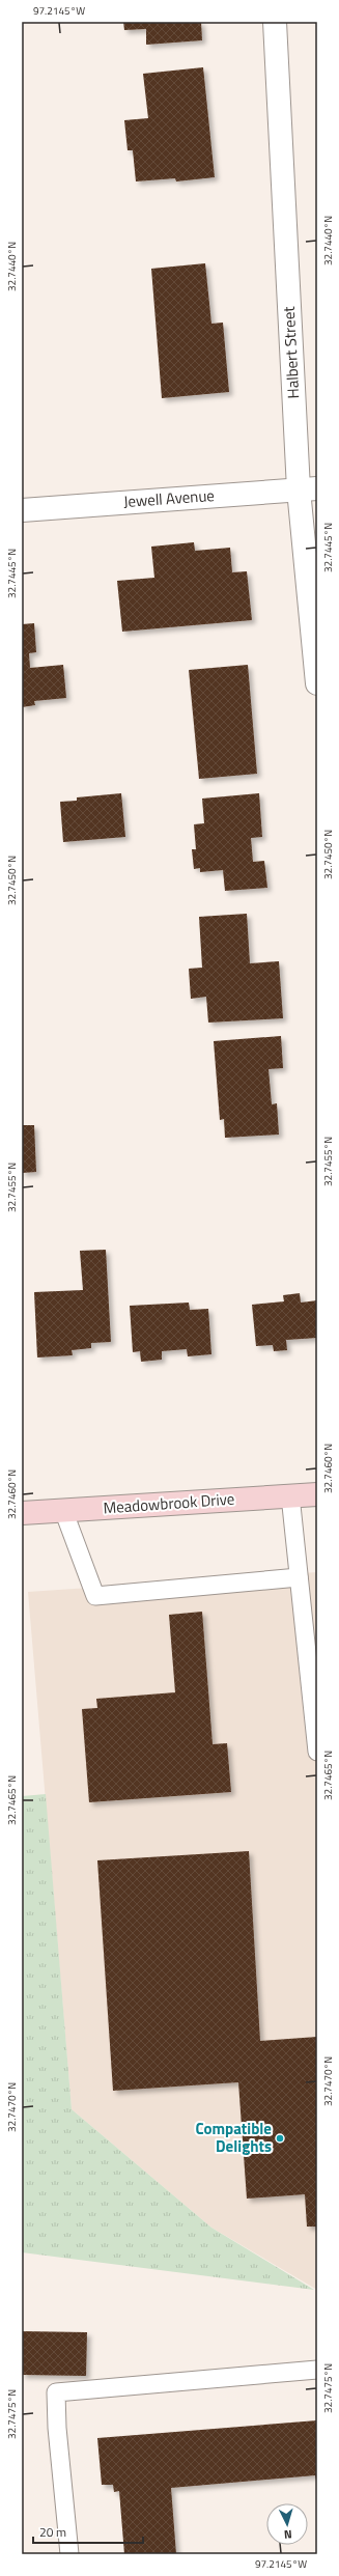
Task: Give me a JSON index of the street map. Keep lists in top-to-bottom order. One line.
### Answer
{"streets":{"main road":["Meadowbrook Drive"],"street":["Halbert Street","Jewell Avenue"]},"crossings":[["Halbert Street","Jewell Avenue"]],"places":["Compatible Delights"],"scale_bar":"20 m","north":"bottom","coordinates":["97.2145°W","32.7440°N","32.7445°N","32.7450°N","32.7455°N","32.7460°N","32.7465°N","32.7470°N","32.7475°N"]}
